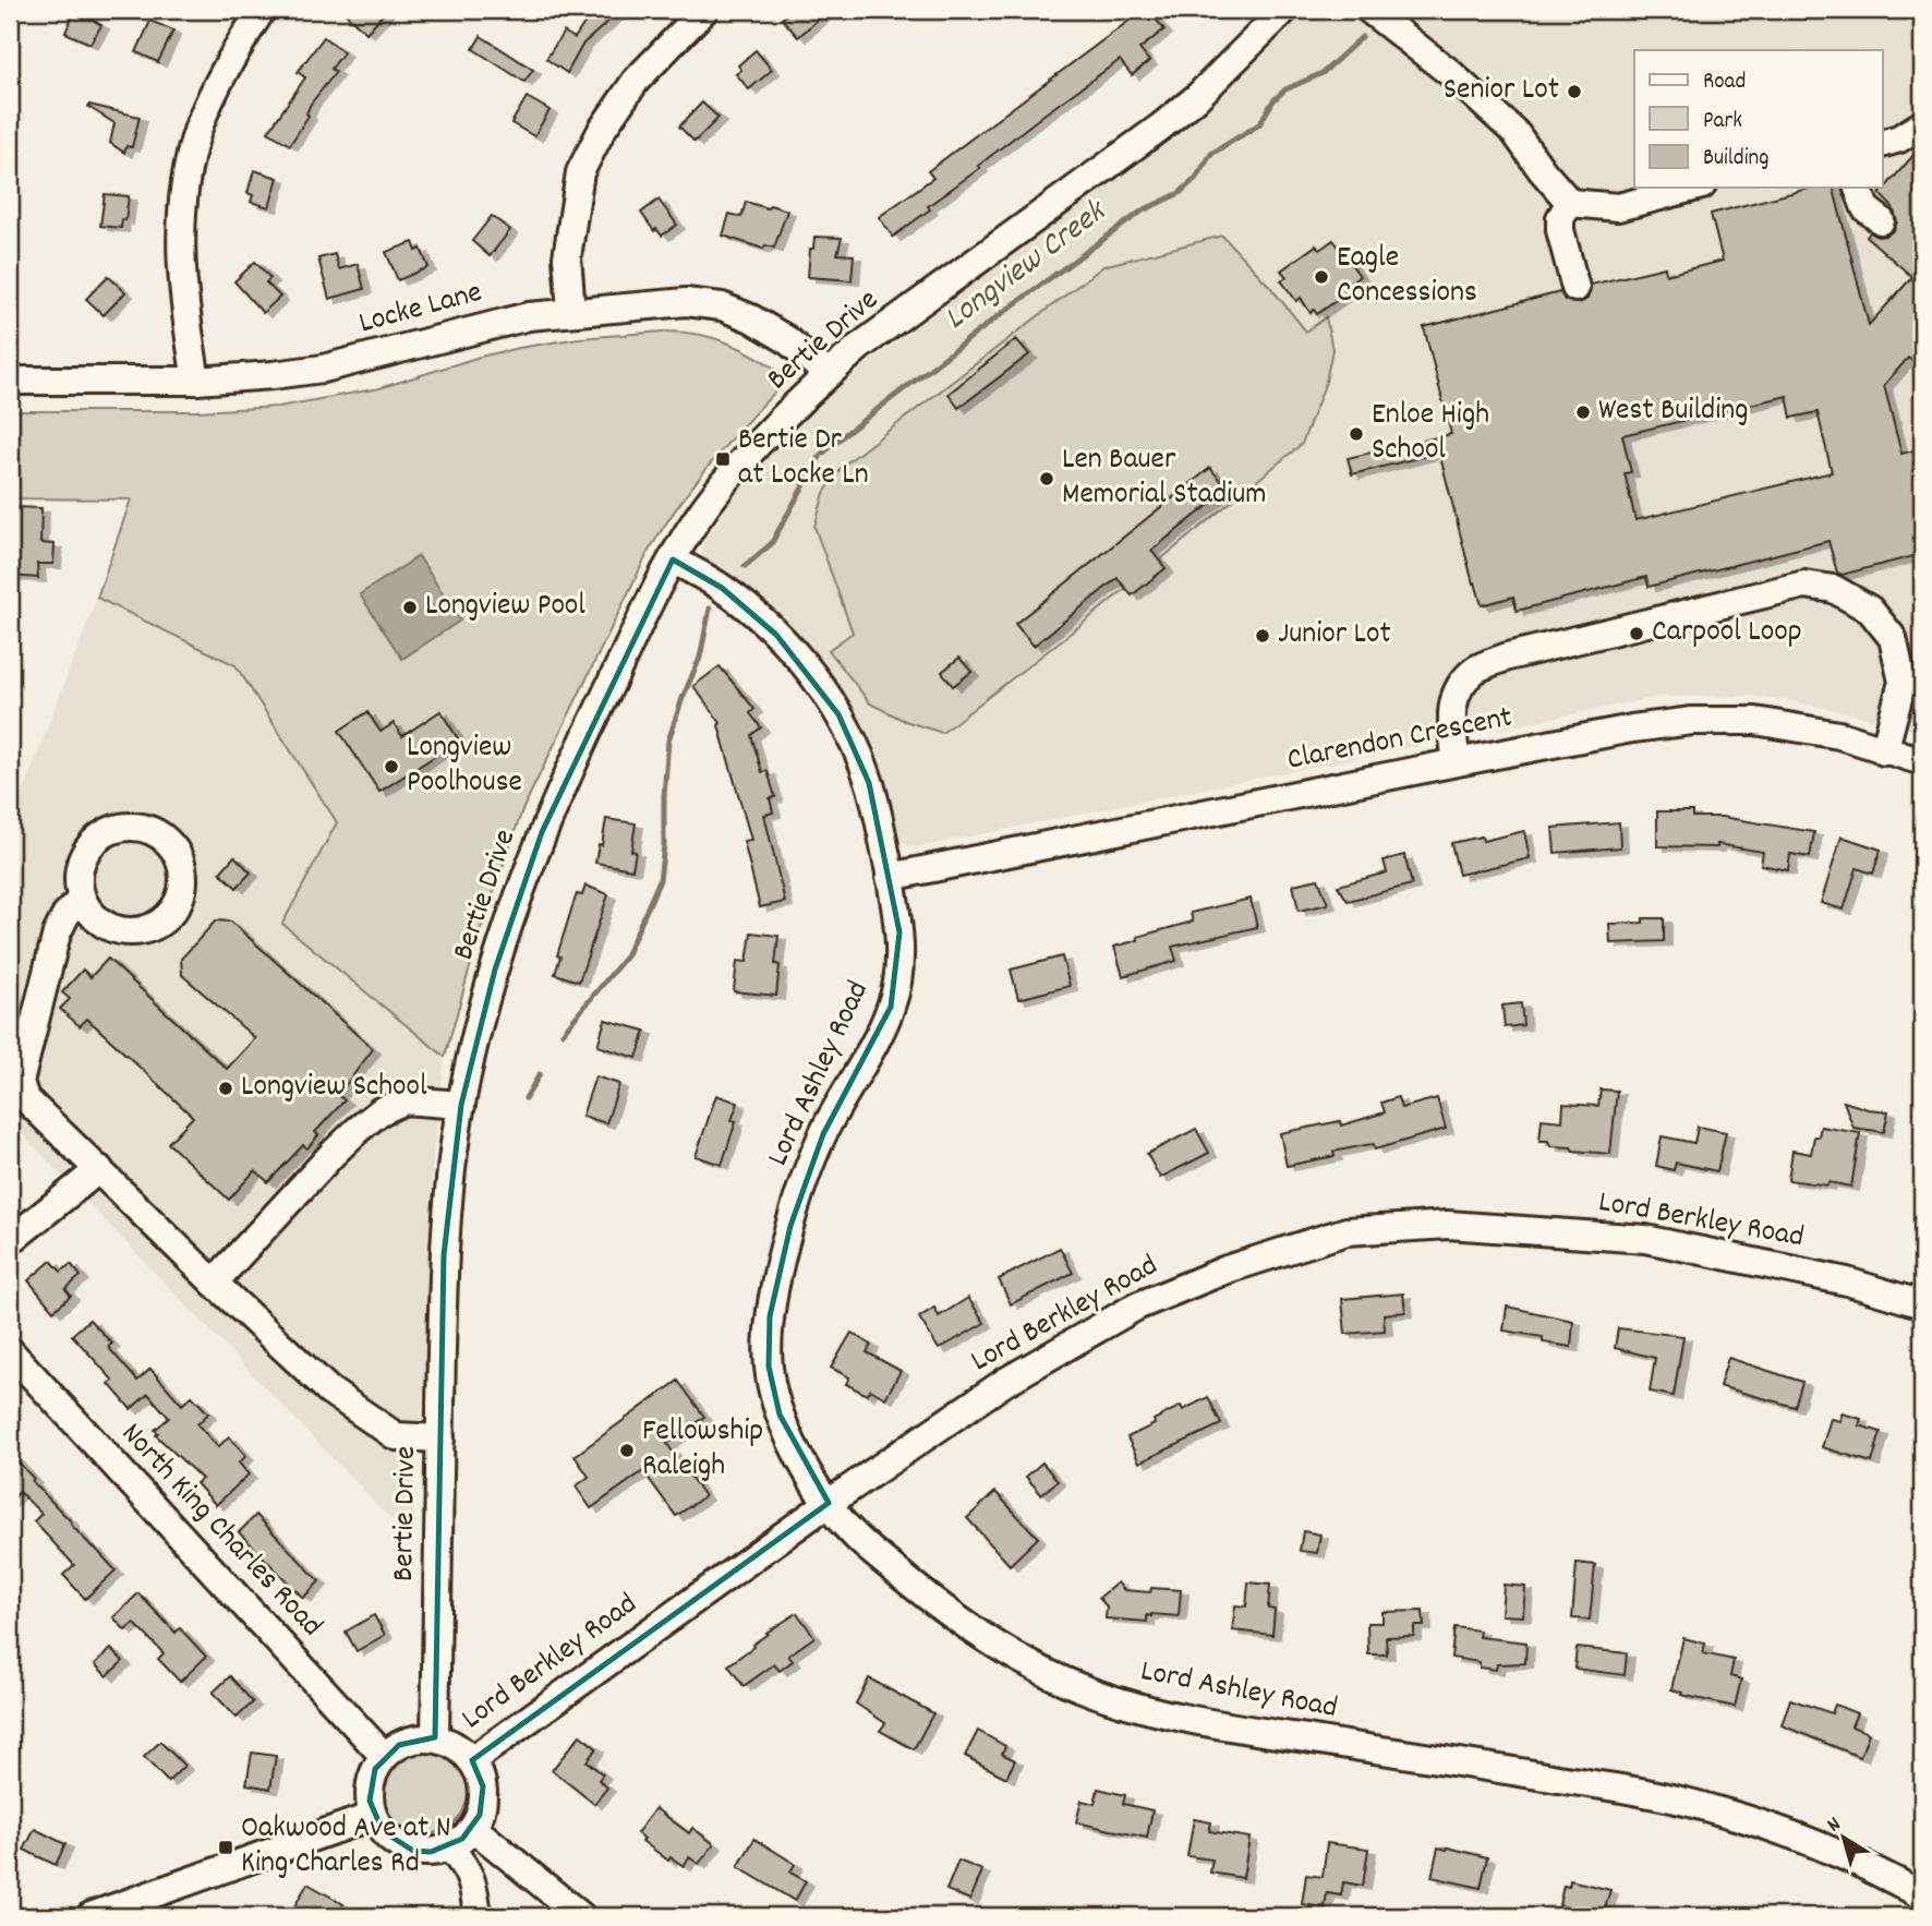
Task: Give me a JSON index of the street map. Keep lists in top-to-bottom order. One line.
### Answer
{"streets":{"street":["Locke Lane","Bertie Drive","Clarendon Crescent","Lord Ashley Road","Lord Berkley Road","North King Charles Road"]},"crossings":[["Locke Lane","Bertie Drive"],["Bertie Drive","Lord Ashley Road"],["Bertie Drive","Lord Berkley Road"],["Bertie Drive","North King Charles Road"],["Clarendon Crescent","Lord Ashley Road"],["Lord Ashley Road","Lord Berkley Road"],["Lord Berkley Road","North King Charles Road"]],"water":["Longview Creek"],"places":{"other":["Senior Lot","Eagle Concessions","West Building","Enloe High School","Len Bauer Memorial Stadium","Longview Pool","Carpool Loop","Junior Lot","Longview Poolhouse","Longview School","Fellowship Raleigh"],"transit":["Bertie Dr at Locke Ln","Oakwood Ave at N King Charles Rd"]},"legend":["Road","Park","Building"],"north":"top left"}
